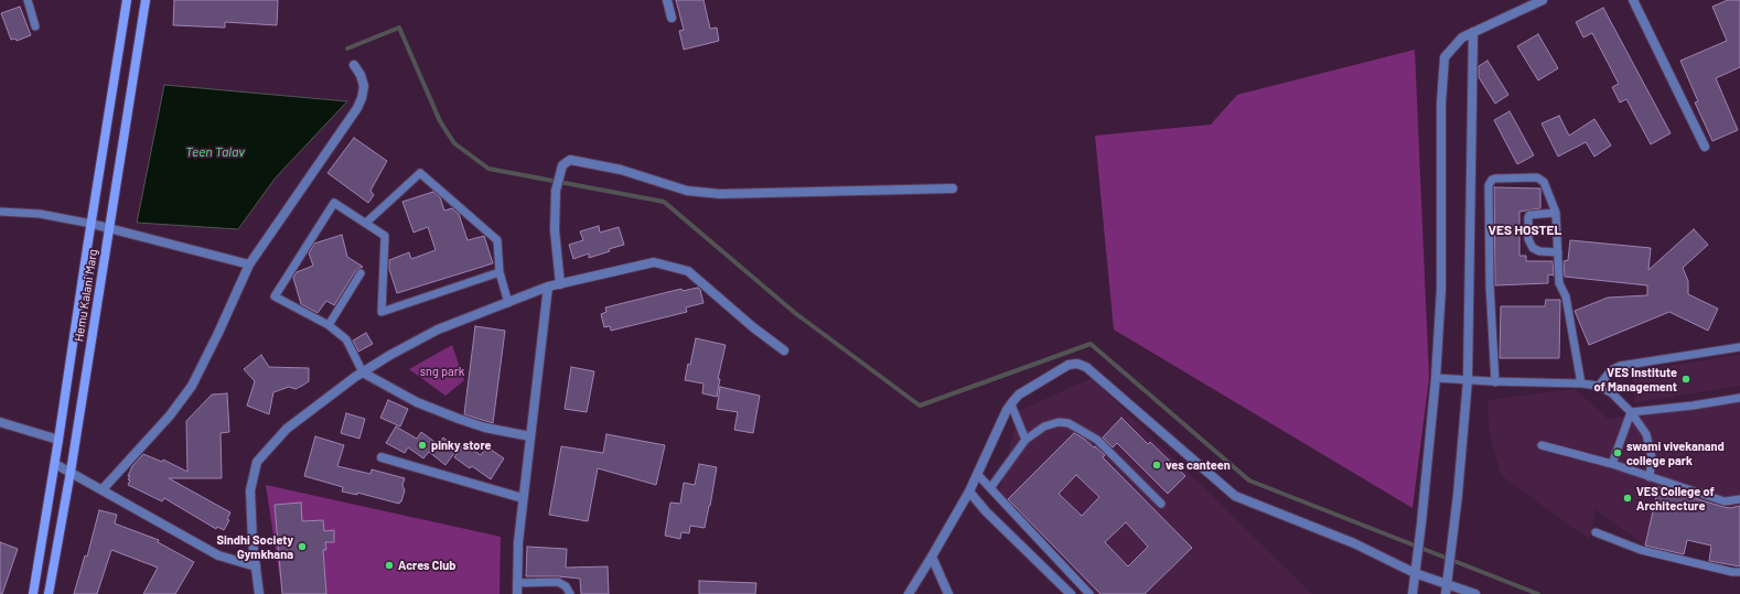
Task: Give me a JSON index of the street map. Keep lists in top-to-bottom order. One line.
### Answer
{"streets":{"main road":["Hemu Kalani Marg"]},"districts":["VES HOSTEL"],"water":["Teen Talav"],"parks":["sng park"],"places":["VES Institute of Management","pinky store","swami vivekanand college park","ves canteen","VES College of Architecture","Sindhi Society Gymkhana","Acres Club"]}
